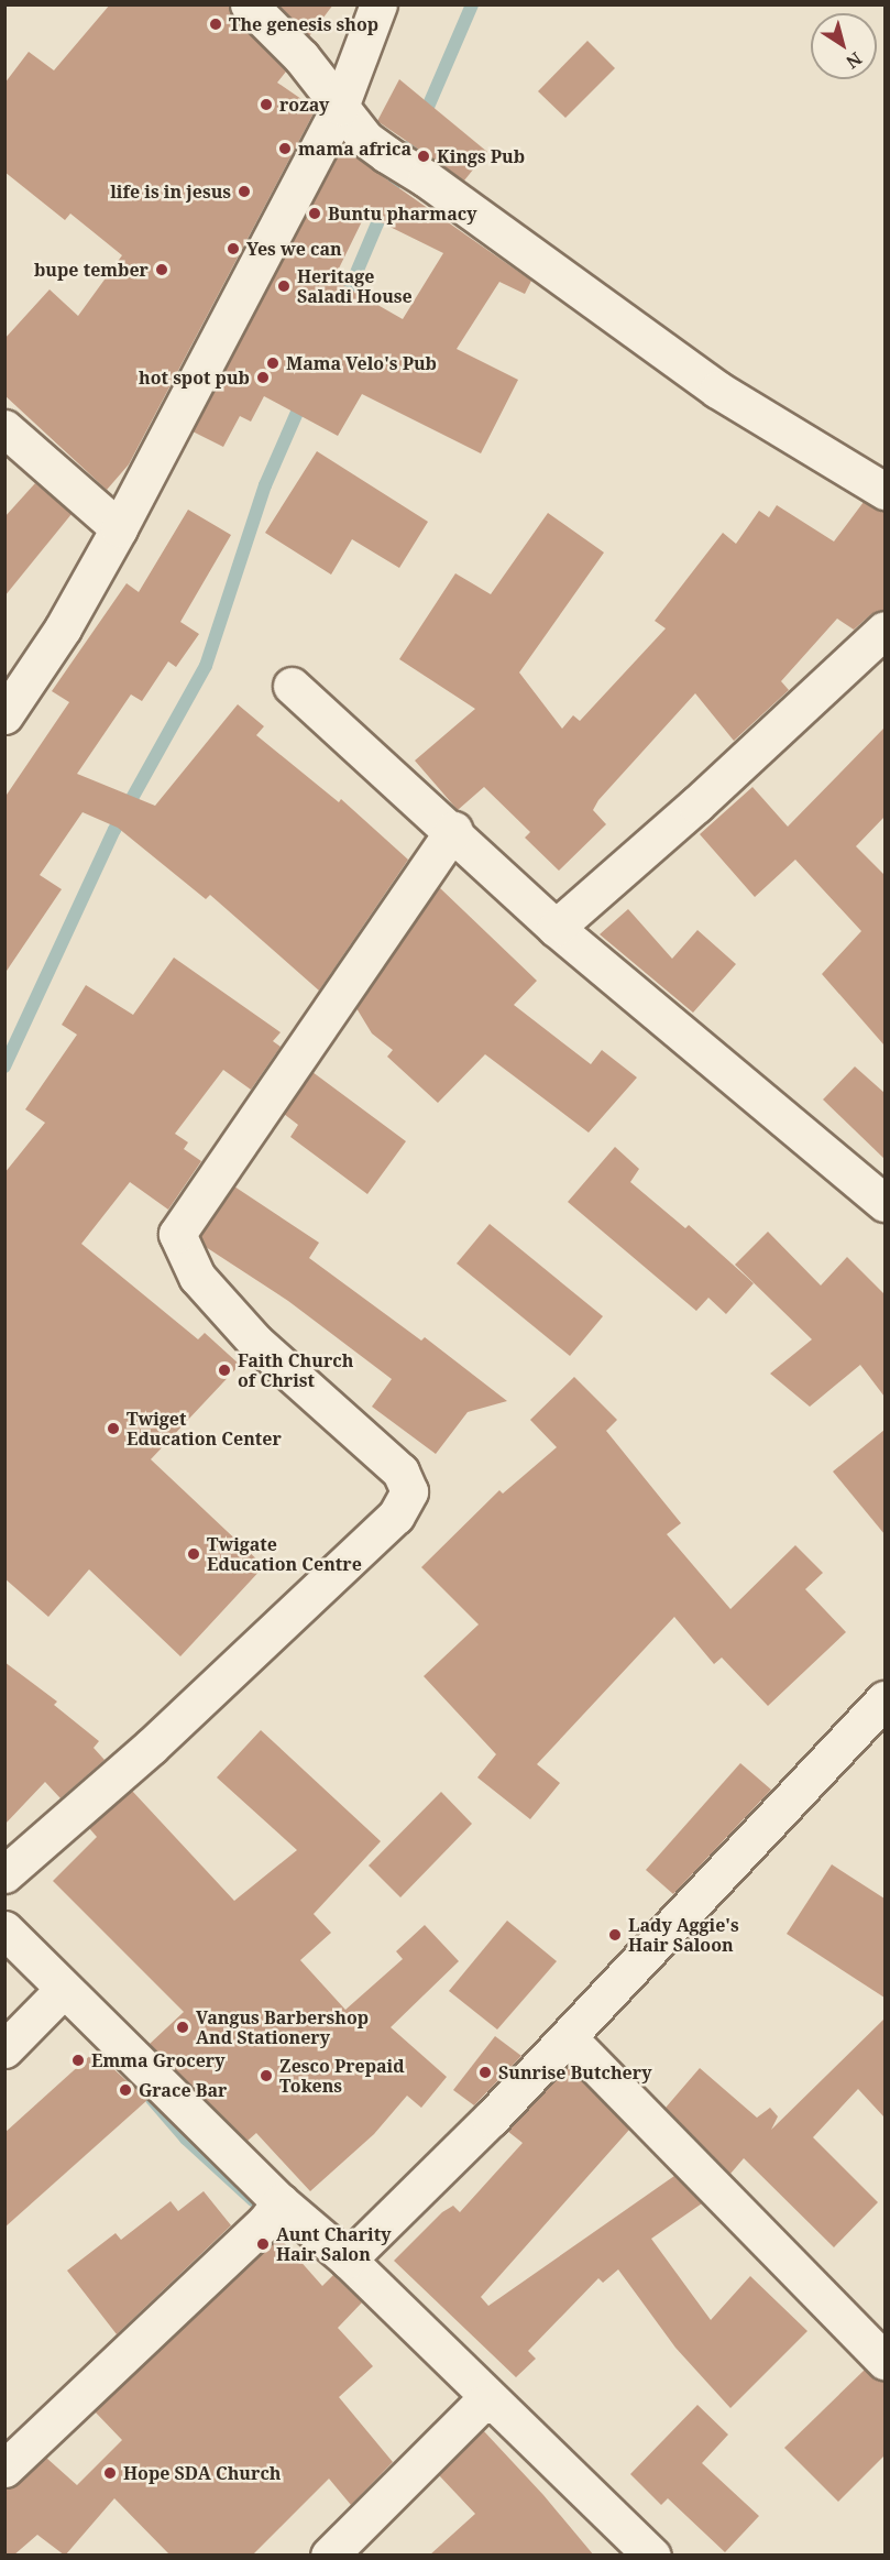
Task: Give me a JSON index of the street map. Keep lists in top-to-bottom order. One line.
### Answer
{"places":["The genesis shop","rozay","mama africa","Kings Pub","life is in jesus","Buntu pharmacy","Yes we can","bupe tember","Heritage Saladi House","Mama Velo's Pub","hot spot pub","Faith Church of Christ","Twiget Education Center","Twigate Education Centre","Lady Aggie's Hair Saloon","Vangus Barbershop And Stationery","Emma Grocery","Sunrise Butchery","Zesco Prepaid Tokens","Grace Bar","Aunt Charity Hair Salon","Hope SDA Church"],"north":"bottom right"}
